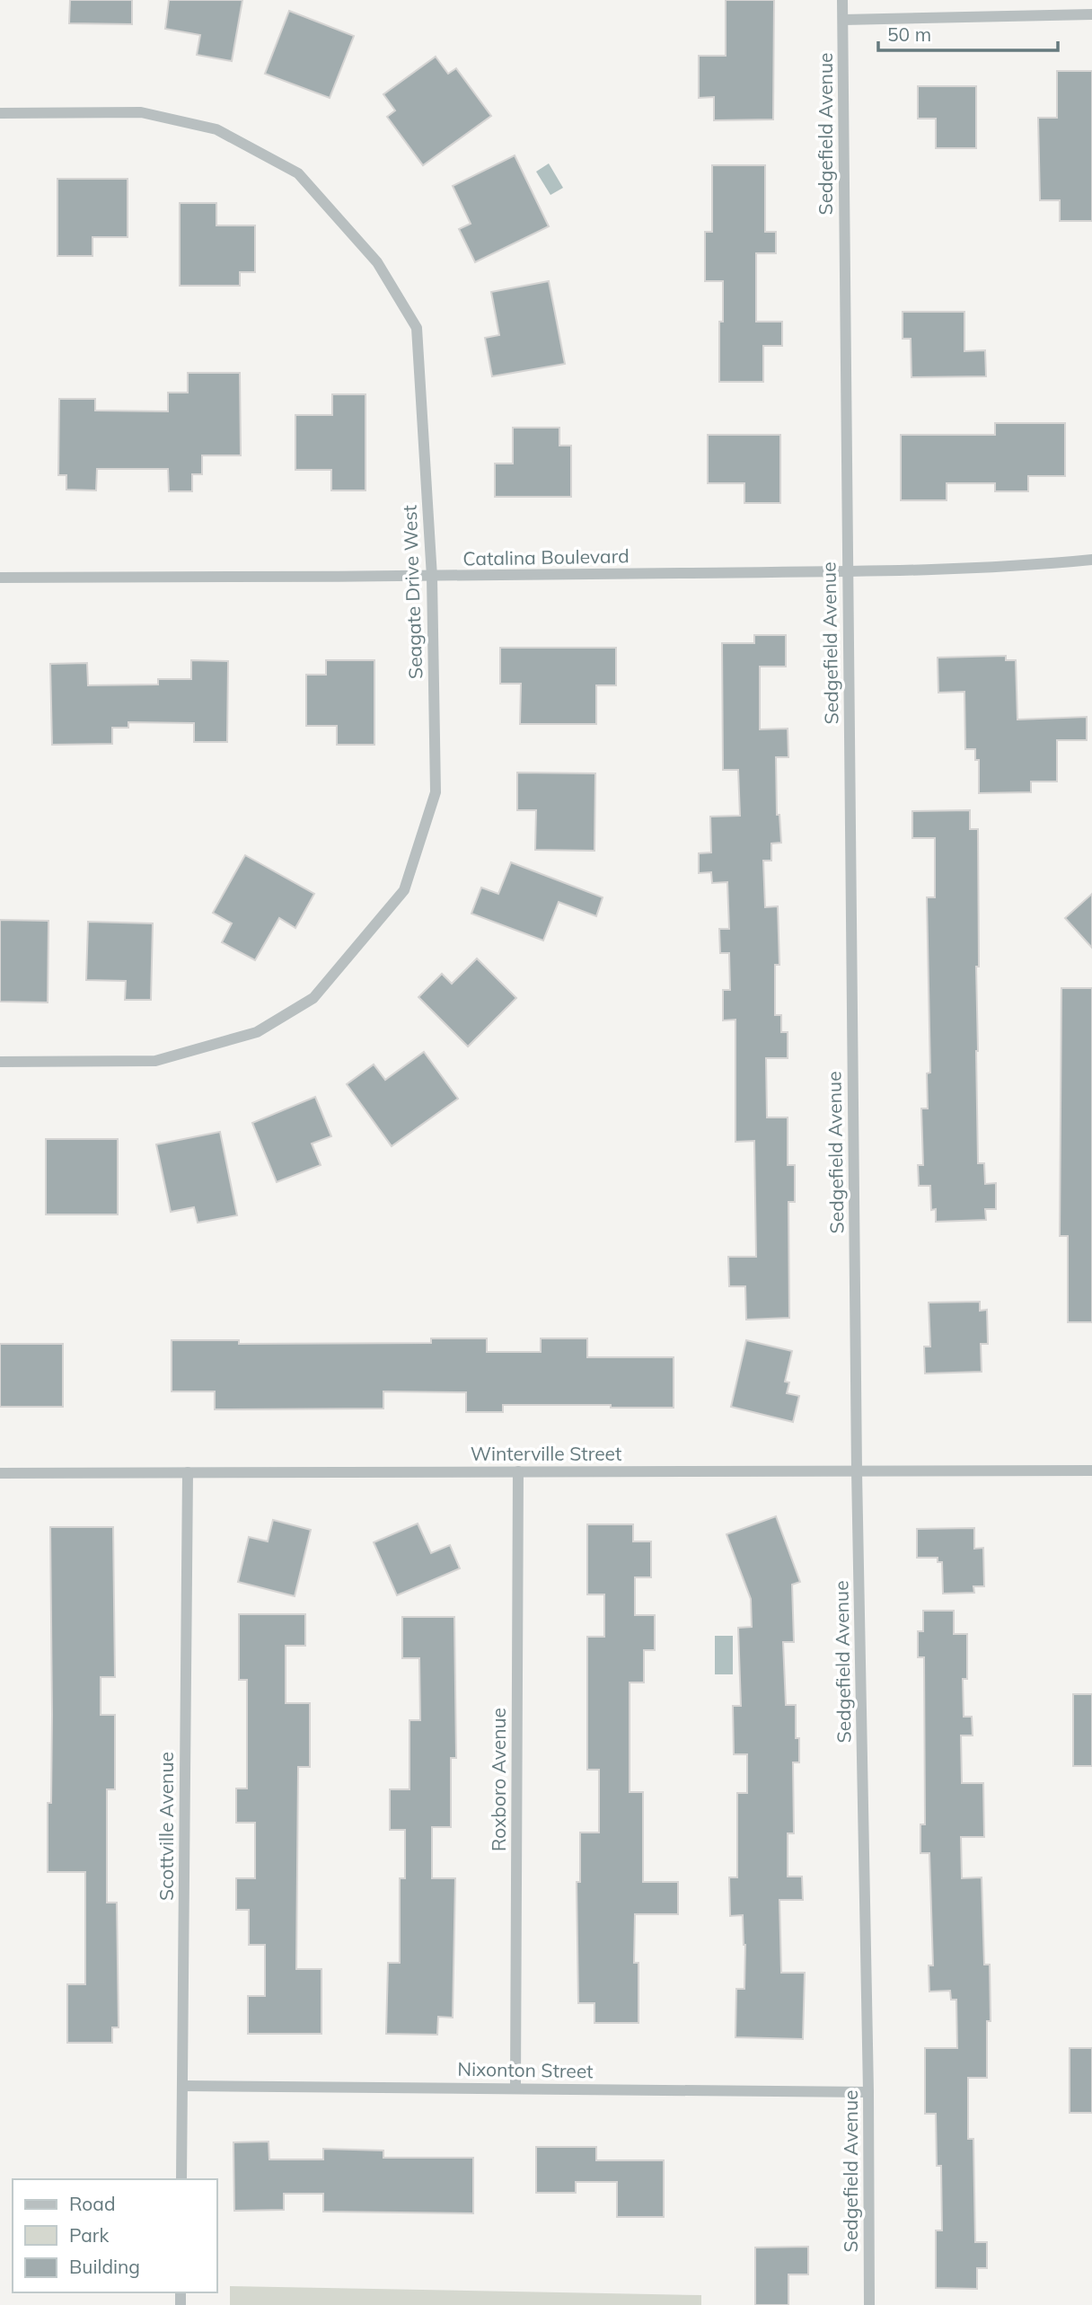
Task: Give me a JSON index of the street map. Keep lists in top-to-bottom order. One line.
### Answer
{"streets":{"street":["Sedgefield Avenue","Catalina Boulevard","Seagate Drive West","Winterville Street","Roxboro Avenue","Scottville Avenue","Nixonton Street"]},"crossings":[["Sedgefield Avenue","Catalina Boulevard"],["Sedgefield Avenue","Winterville Street"],["Sedgefield Avenue","Nixonton Street"],["Catalina Boulevard","Seagate Drive West"],["Winterville Street","Roxboro Avenue"],["Winterville Street","Scottville Avenue"],["Roxboro Avenue","Nixonton Street"],["Scottville Avenue","Nixonton Street"]],"legend":["Road","Park","Building"],"scale_bar":"50 m"}
